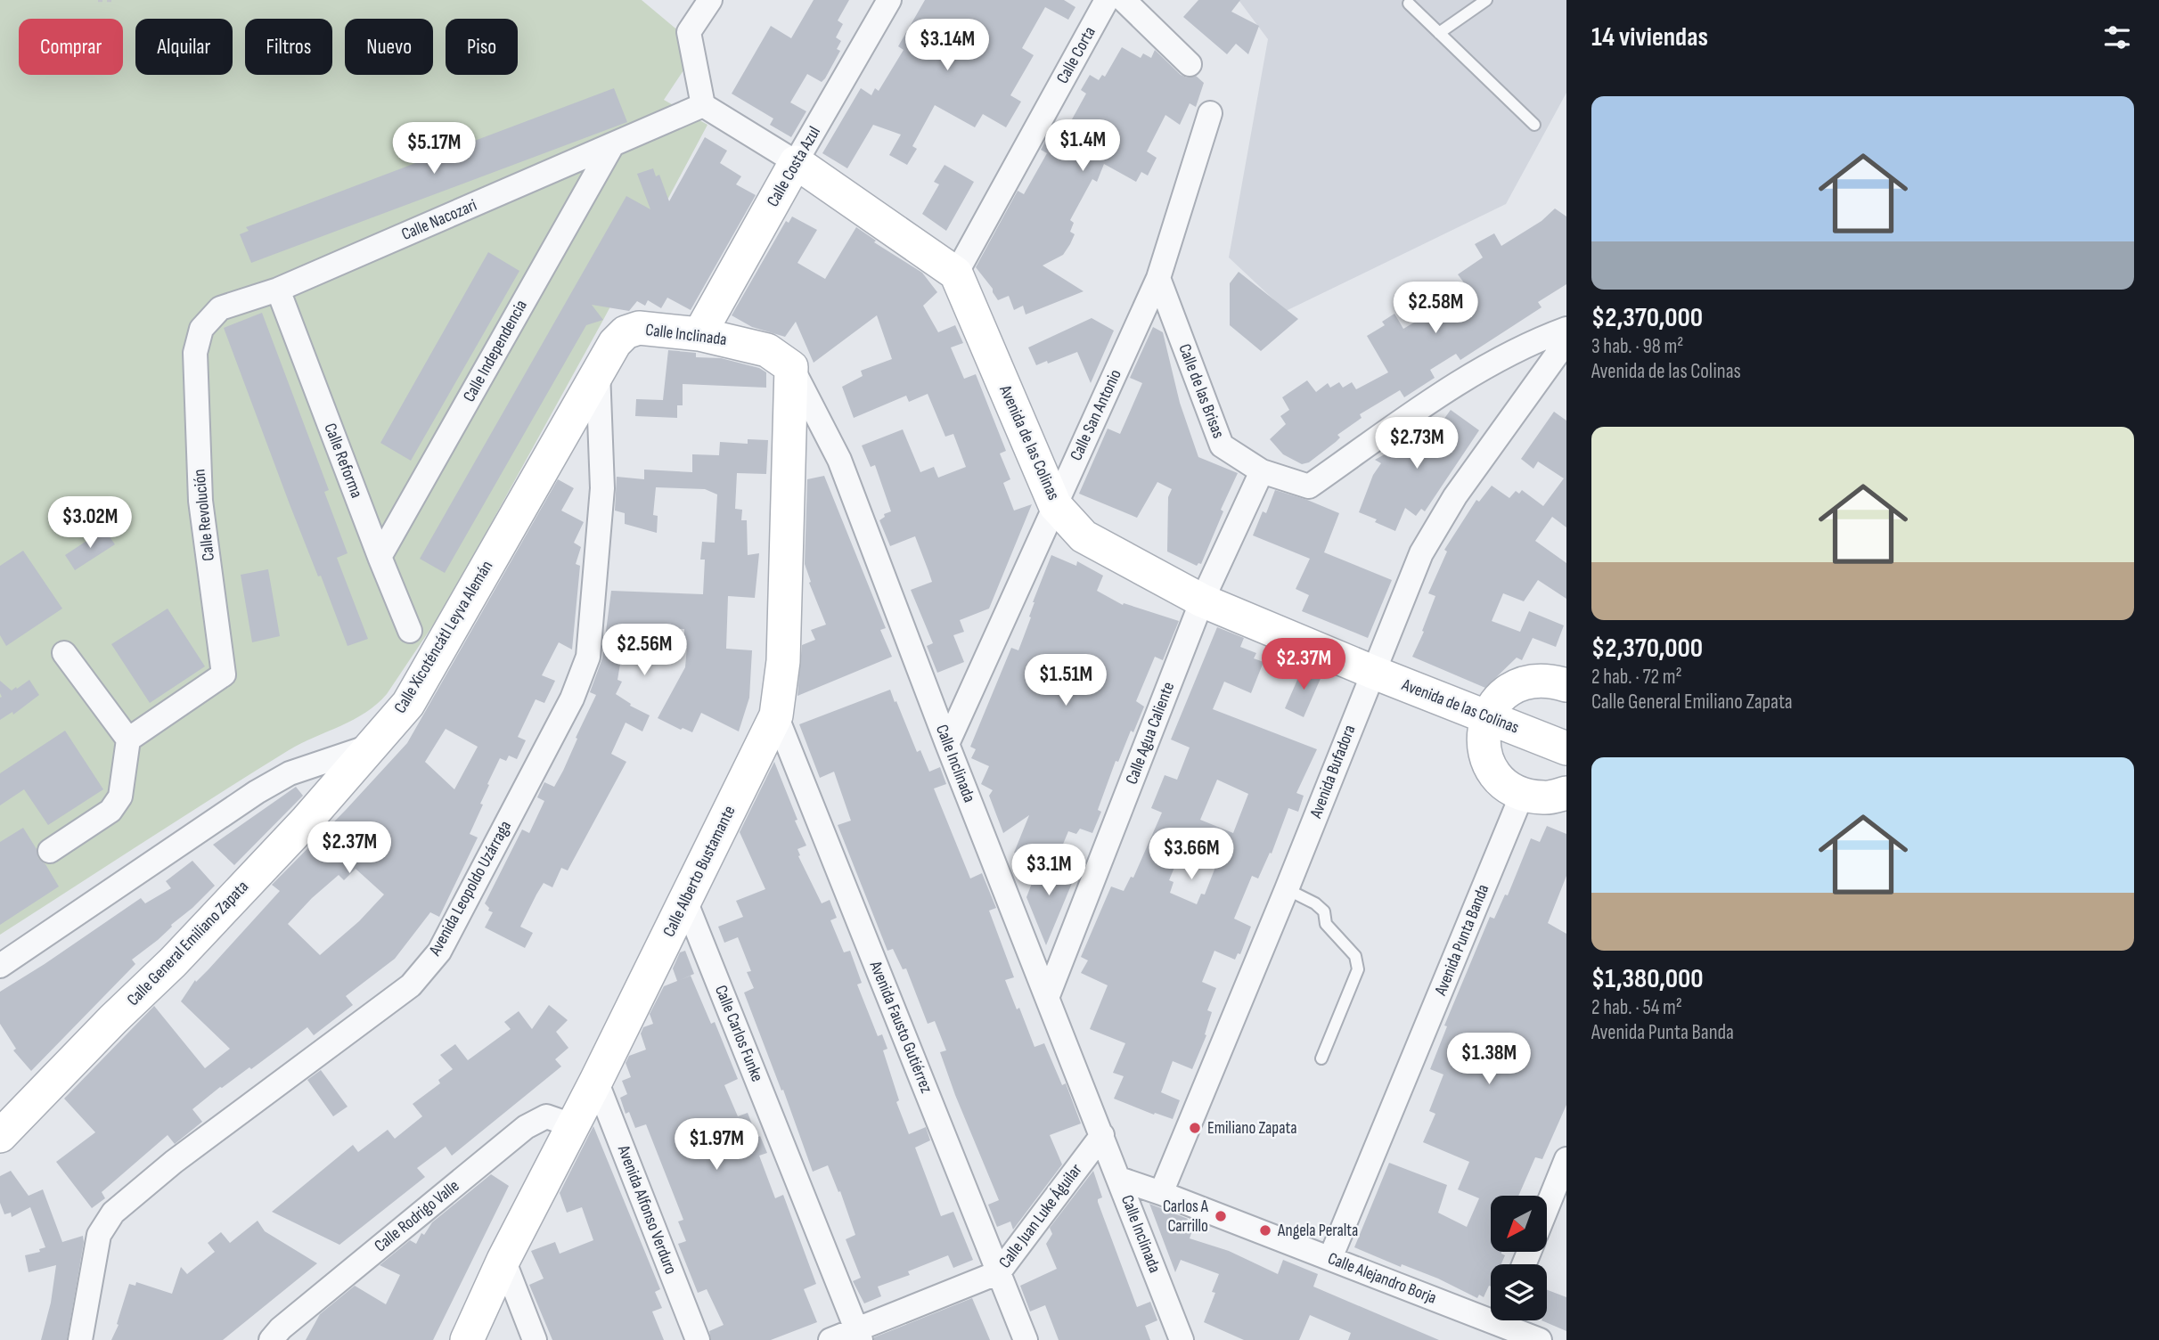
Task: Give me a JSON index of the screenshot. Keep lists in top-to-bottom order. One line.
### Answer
{"streets":{"street":["Calle Corta","Calle Costa Azul","Calle Nacozari","Calle Inclinada","Calle Independencia","Calle de las Brisas","Calle San Antonio","Avenida de las Colinas","Calle Reforma","Calle Revolución","Calle Xicoténcátl Leyva Alemán","Calle Agua Caliente","Avenida Bufadora","Calle Alberto Bustamante","Avenida Leopoldo Uzárraga","Avenida Punta Banda","Calle General Emiliano Zapata","Avenida Fausto Gutiérrez","Calle Carlos Funke","Avenida Alfonso Verduro","Calle Rodrigo Valle","Calle Juan Luke Águilar","Calle Alejandro Borja"]},"crossings":[["Calle Corta","Avenida de las Colinas"],["Calle Costa Azul","Calle Inclinada"],["Calle Nacozari","Calle Independencia"],["Calle Nacozari","Calle Reforma"],["Calle Nacozari","Calle Revolución"],["Calle Inclinada","Calle San Antonio"],["Calle Inclinada","Calle Xicoténcátl Leyva Alemán"],["Calle Inclinada","Calle Agua Caliente"],["Calle Inclinada","Calle Alberto Bustamante"],["Calle Inclinada","Avenida Leopoldo Uzárraga"],["Calle Inclinada","Calle Juan Luke Águilar"],["Calle Inclinada","Calle Alejandro Borja"],["Calle Independencia","Calle Reforma"],["Calle de las Brisas","Calle San Antonio"],["Calle de las Brisas","Calle Agua Caliente"],["Calle San Antonio","Avenida de las Colinas"],["Avenida de las Colinas","Calle Agua Caliente"],["Avenida de las Colinas","Avenida Bufadora"],["Calle Reforma","Calle Revolución"],["Calle Xicoténcátl Leyva Alemán","Avenida Leopoldo Uzárraga"],["Calle Xicoténcátl Leyva Alemán","Calle General Emiliano Zapata"],["Avenida Bufadora","Calle Alejandro Borja"],["Calle Alberto Bustamante","Avenida Fausto Gutiérrez"],["Calle Alberto Bustamante","Calle Carlos Funke"],["Calle Alberto Bustamante","Avenida Alfonso Verduro"],["Calle Alberto Bustamante","Calle Rodrigo Valle"],["Avenida Punta Banda","Calle Alejandro Borja"],["Avenida Fausto Gutiérrez","Calle Juan Luke Águilar"],["Calle Carlos Funke","Calle Juan Luke Águilar"]],"places":["Emiliano Zapata","Carlos A Carrillo","Angela Peralta"],"north":"bottom left","page":{"heading":"14 viviendas","price":["$3.14M","$1.4M","$5.17M","$2.58M","$2.73M","$3.02M","$2.56M","$2.37M","$1.51M","$2.37M","$3.66M","$3.1M","$1.38M","$1.97M"],"chip":["Comprar","Alquilar","Filtros","Nuevo","Piso"],"list":[{"name":"$2,370,000","note":"3 hab. · 98 m² · Avenida de las Colinas"},{"name":"$2,370,000","note":"2 hab. · 72 m² · Calle General Emiliano Zapata"},{"name":"$1,380,000","note":"2 hab. · 54 m² · Avenida Punta Banda"}]}}
